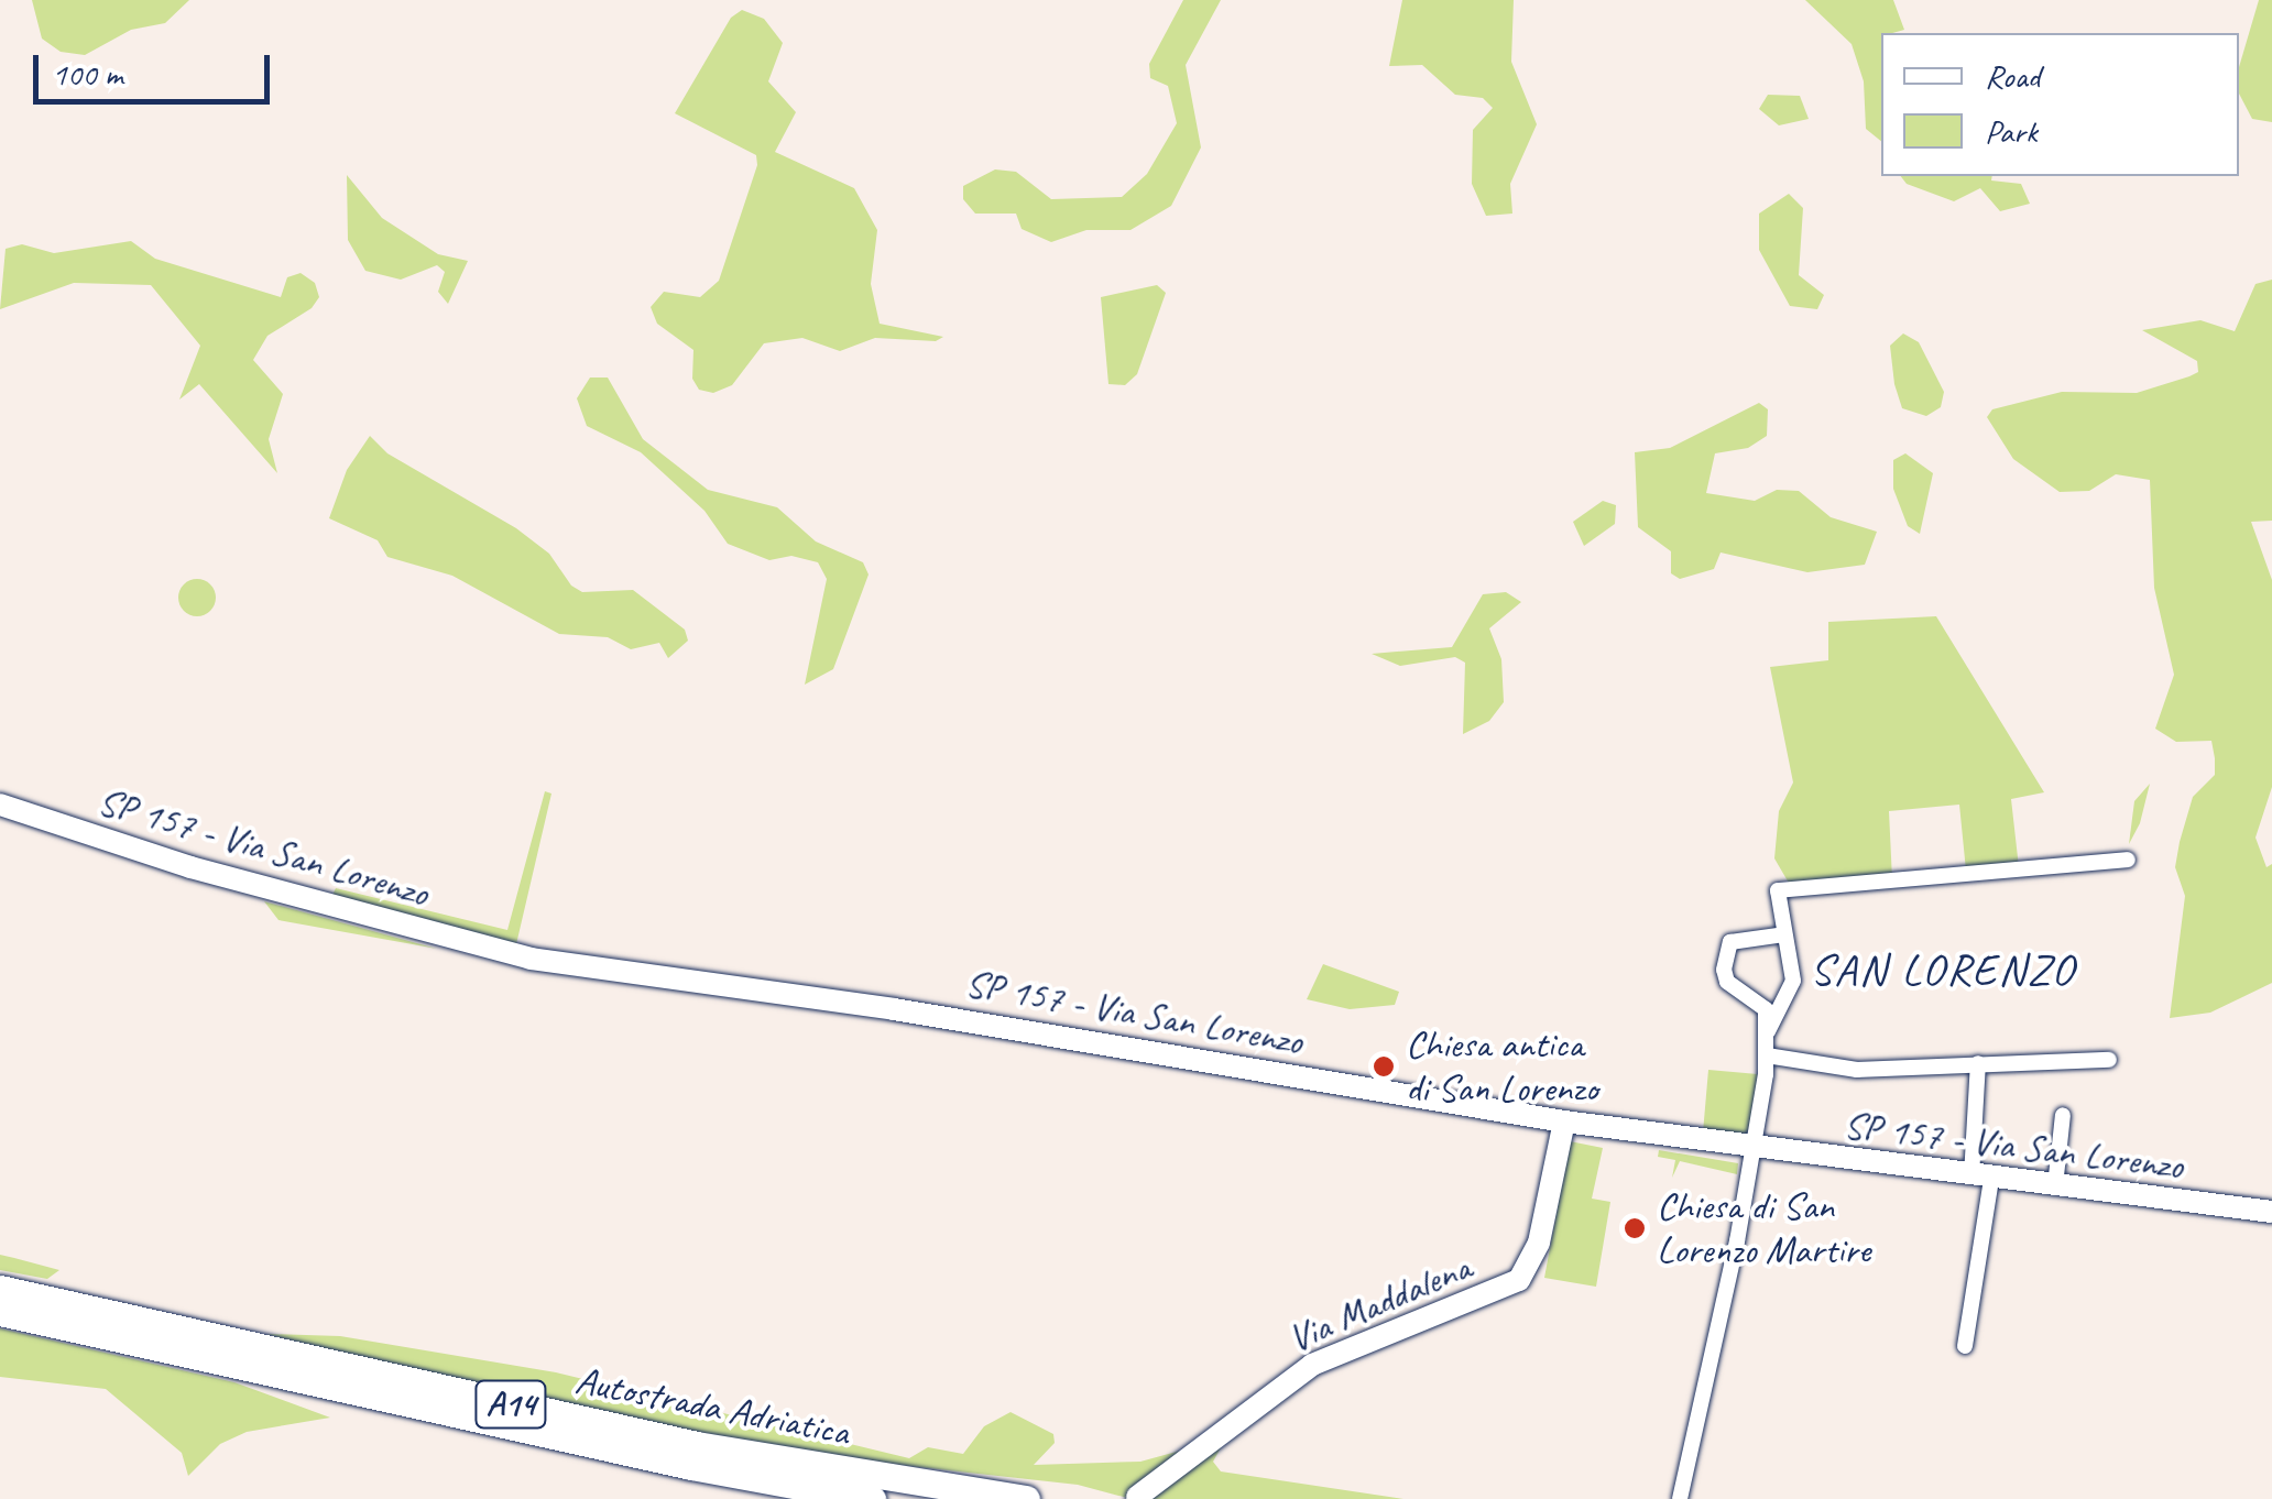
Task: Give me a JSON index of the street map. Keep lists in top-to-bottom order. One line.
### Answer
{"streets":{"highway":["A14","Autostrada Adriatica"],"main road":["SP 157 - Via San Lorenzo","Via Maddalena"]},"crossings":[["SP 157 - Via San Lorenzo","Via Maddalena"]],"districts":["SAN LORENZO"],"places":["Chiesa antica di San Lorenzo","Chiesa di San Lorenzo Martire"],"legend":["Road","Park"],"scale_bar":"100 m"}
